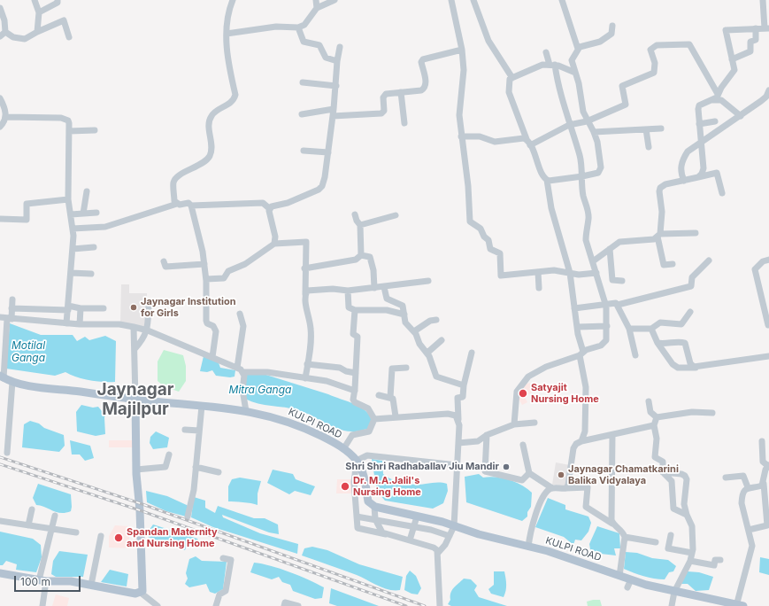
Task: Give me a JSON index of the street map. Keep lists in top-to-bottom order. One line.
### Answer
{"streets":{"main road":["KULPI ROAD"]},"districts":["Jaynagar Majilpur"],"water":["Motilal Ganga","Mitra Ganga"],"places":["Jaynagar Institution for Girls","Satyajit Nursing Home","Shri Shri Radhaballav Jiu Mandir","Jaynagar Chamatkarini Balika Vidyalaya","Dr. M.A.Jalil's Nursing Home","Spandan Maternity and Nursing Home"],"scale_bar":"100 m"}
